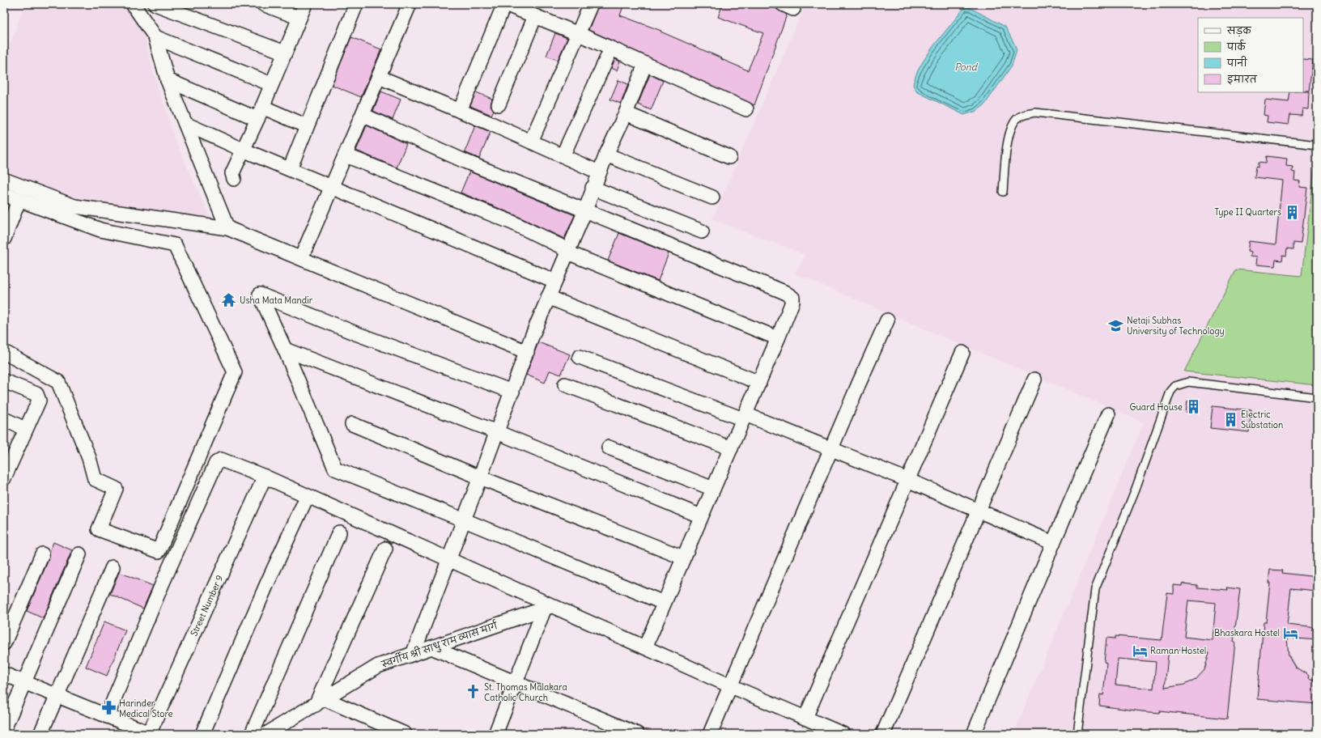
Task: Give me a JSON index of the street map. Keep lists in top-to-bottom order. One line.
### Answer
{"streets":{"street":["Street Number 9","स्वर्गीय श्री साधु राम व्यास मार्ग"]},"water":["Pond"],"places":{"building":["Type II Quarters","Guard House","Electric Substation"],"temple":["Usha Mata Mandir"],"school or university":["Netaji Subhas University of Technology"],"hotel":["Bhaskara Hostel","Raman Hostel"],"church":["St. Thomas Malakara Catholic Church"],"pharmacy":["Harinder Medical Store"]},"legend":["सड़क","पार्क","पानी","इमारत"]}
